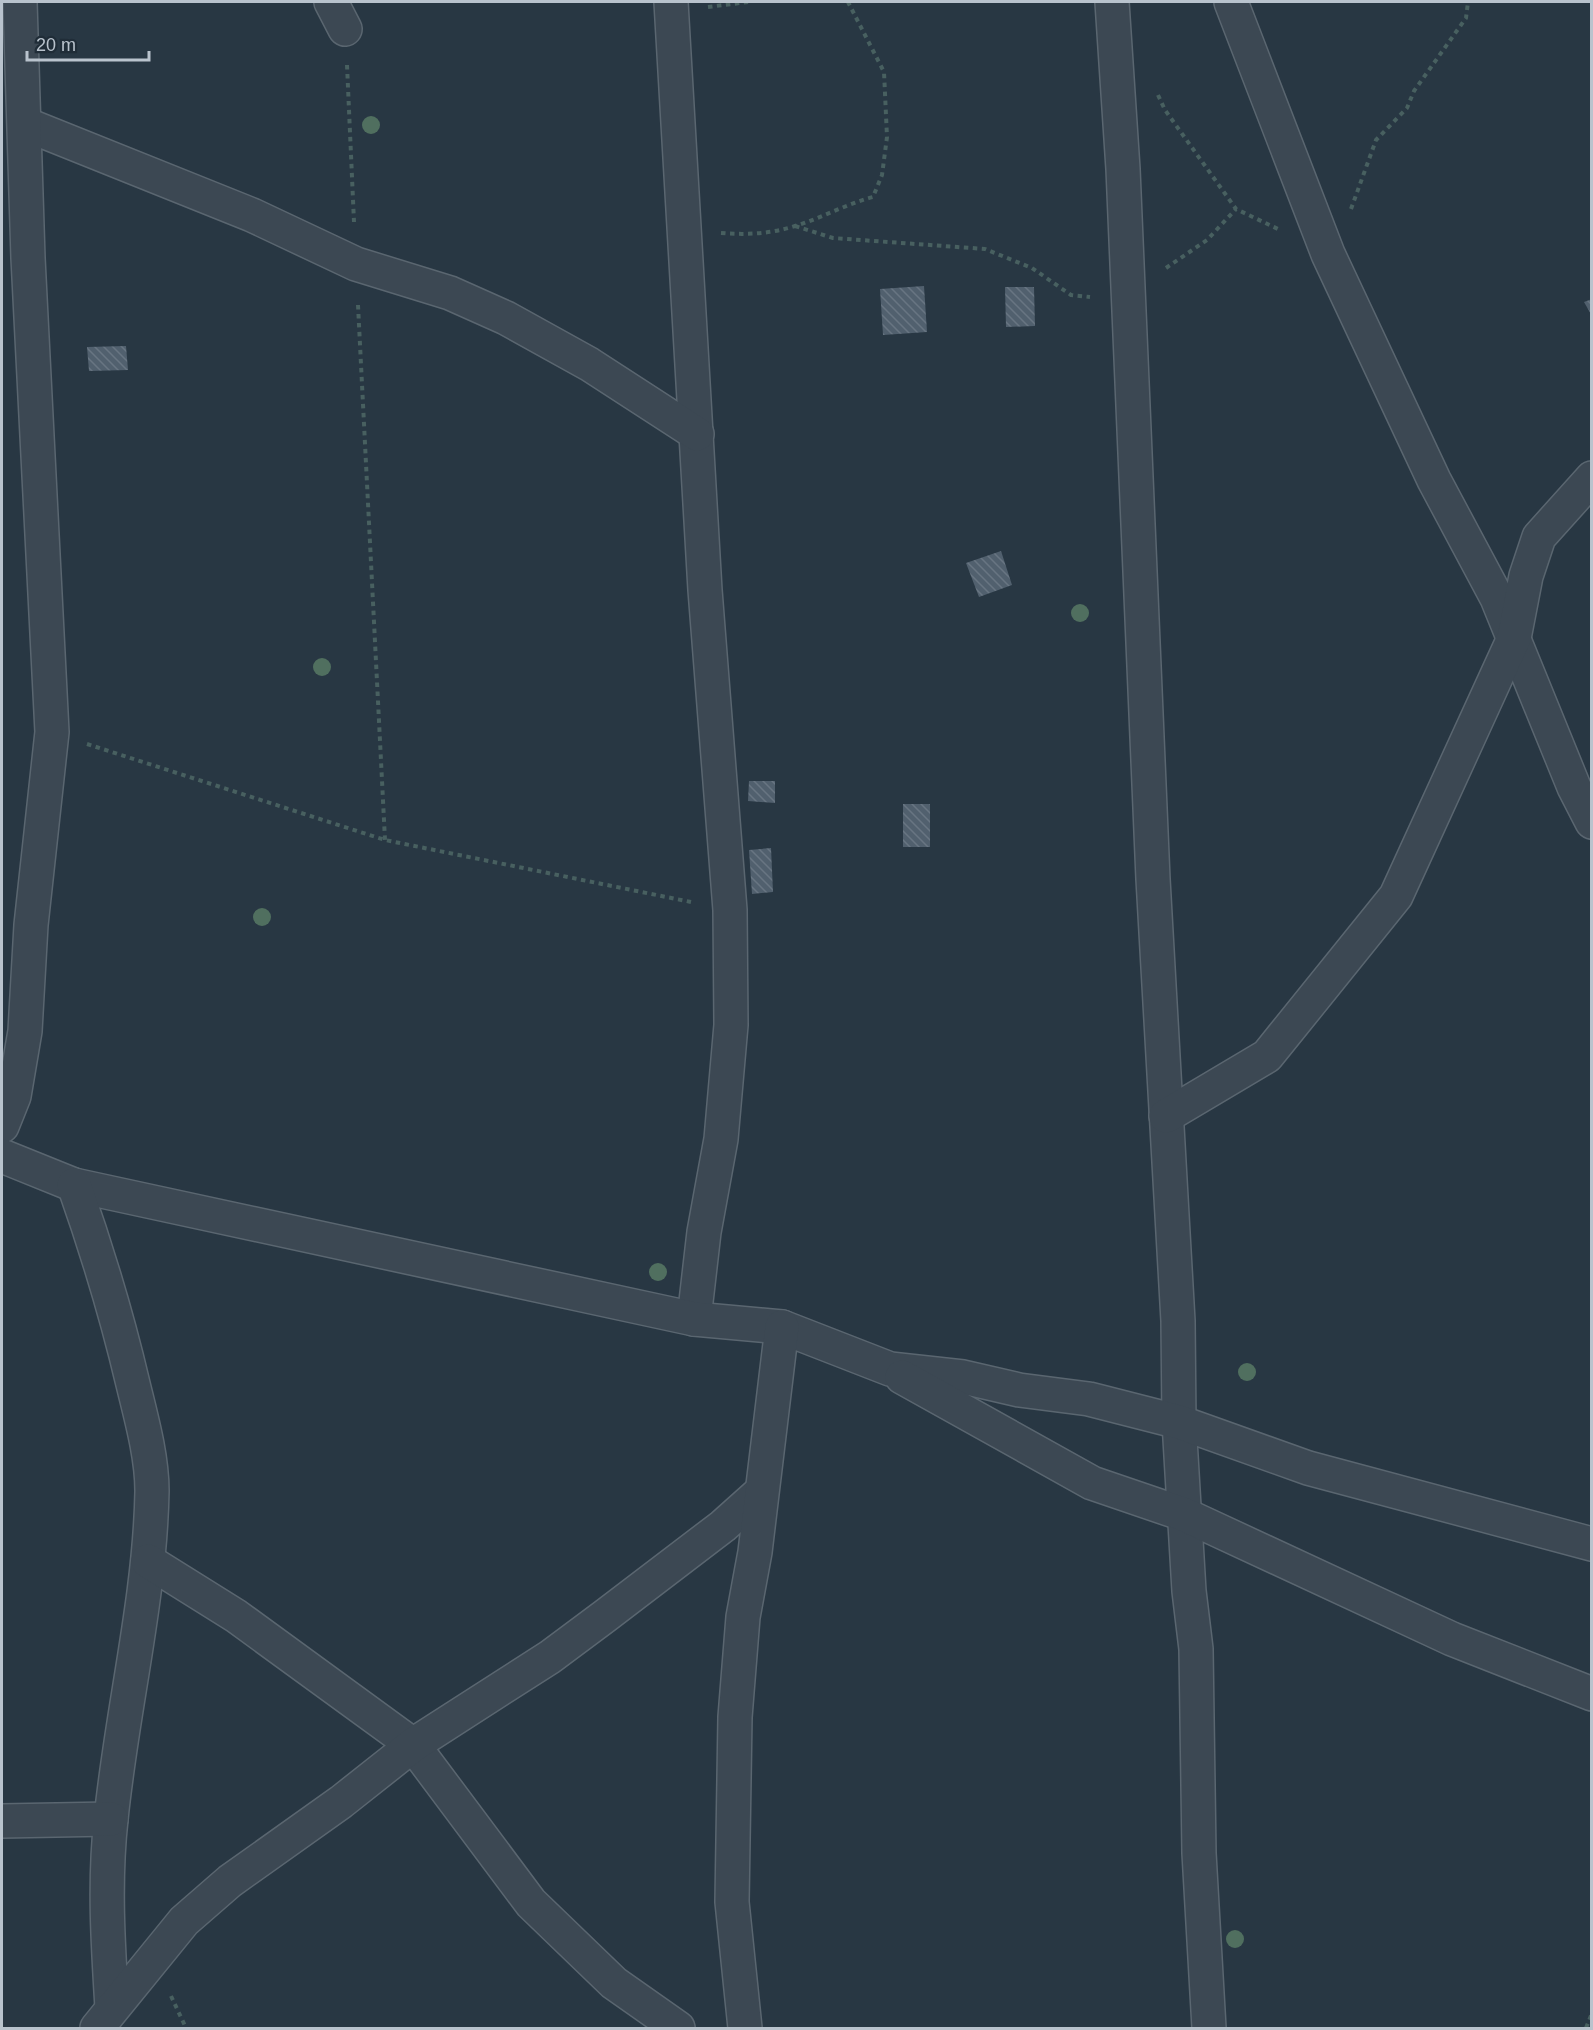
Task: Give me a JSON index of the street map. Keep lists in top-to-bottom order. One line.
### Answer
{"scale_bar":"20 m"}
